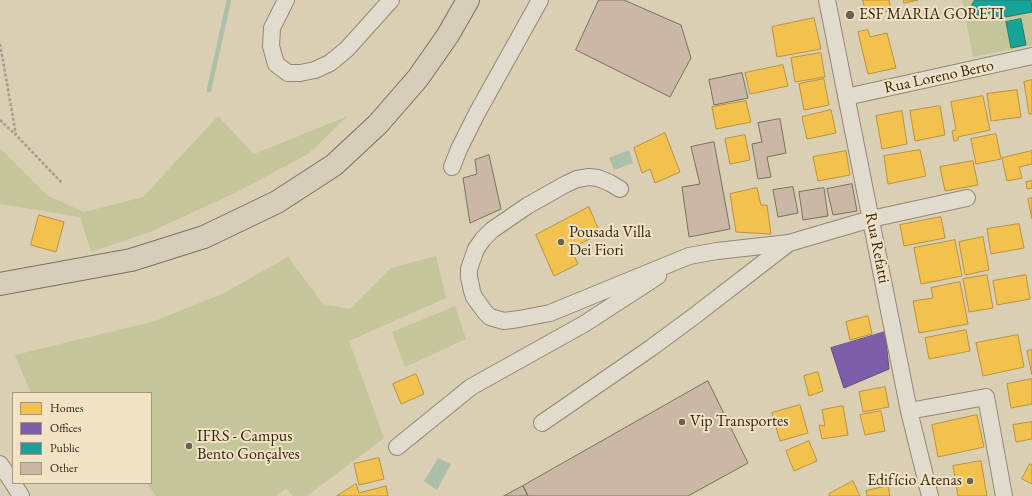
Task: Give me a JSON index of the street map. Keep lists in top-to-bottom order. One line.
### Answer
{"streets":{"street":["Rua Loreno Berto","Rua Refatti"]},"crossings":[["Rua Loreno Berto","Rua Refatti"]],"places":["ESF MARIA GORETI","Pousada Villa Dei Fiori","Vip Transportes","IFRS - Campus Bento Gonçalves","Edifício Atenas"],"legend":["Homes","Offices","Public","Other"]}
